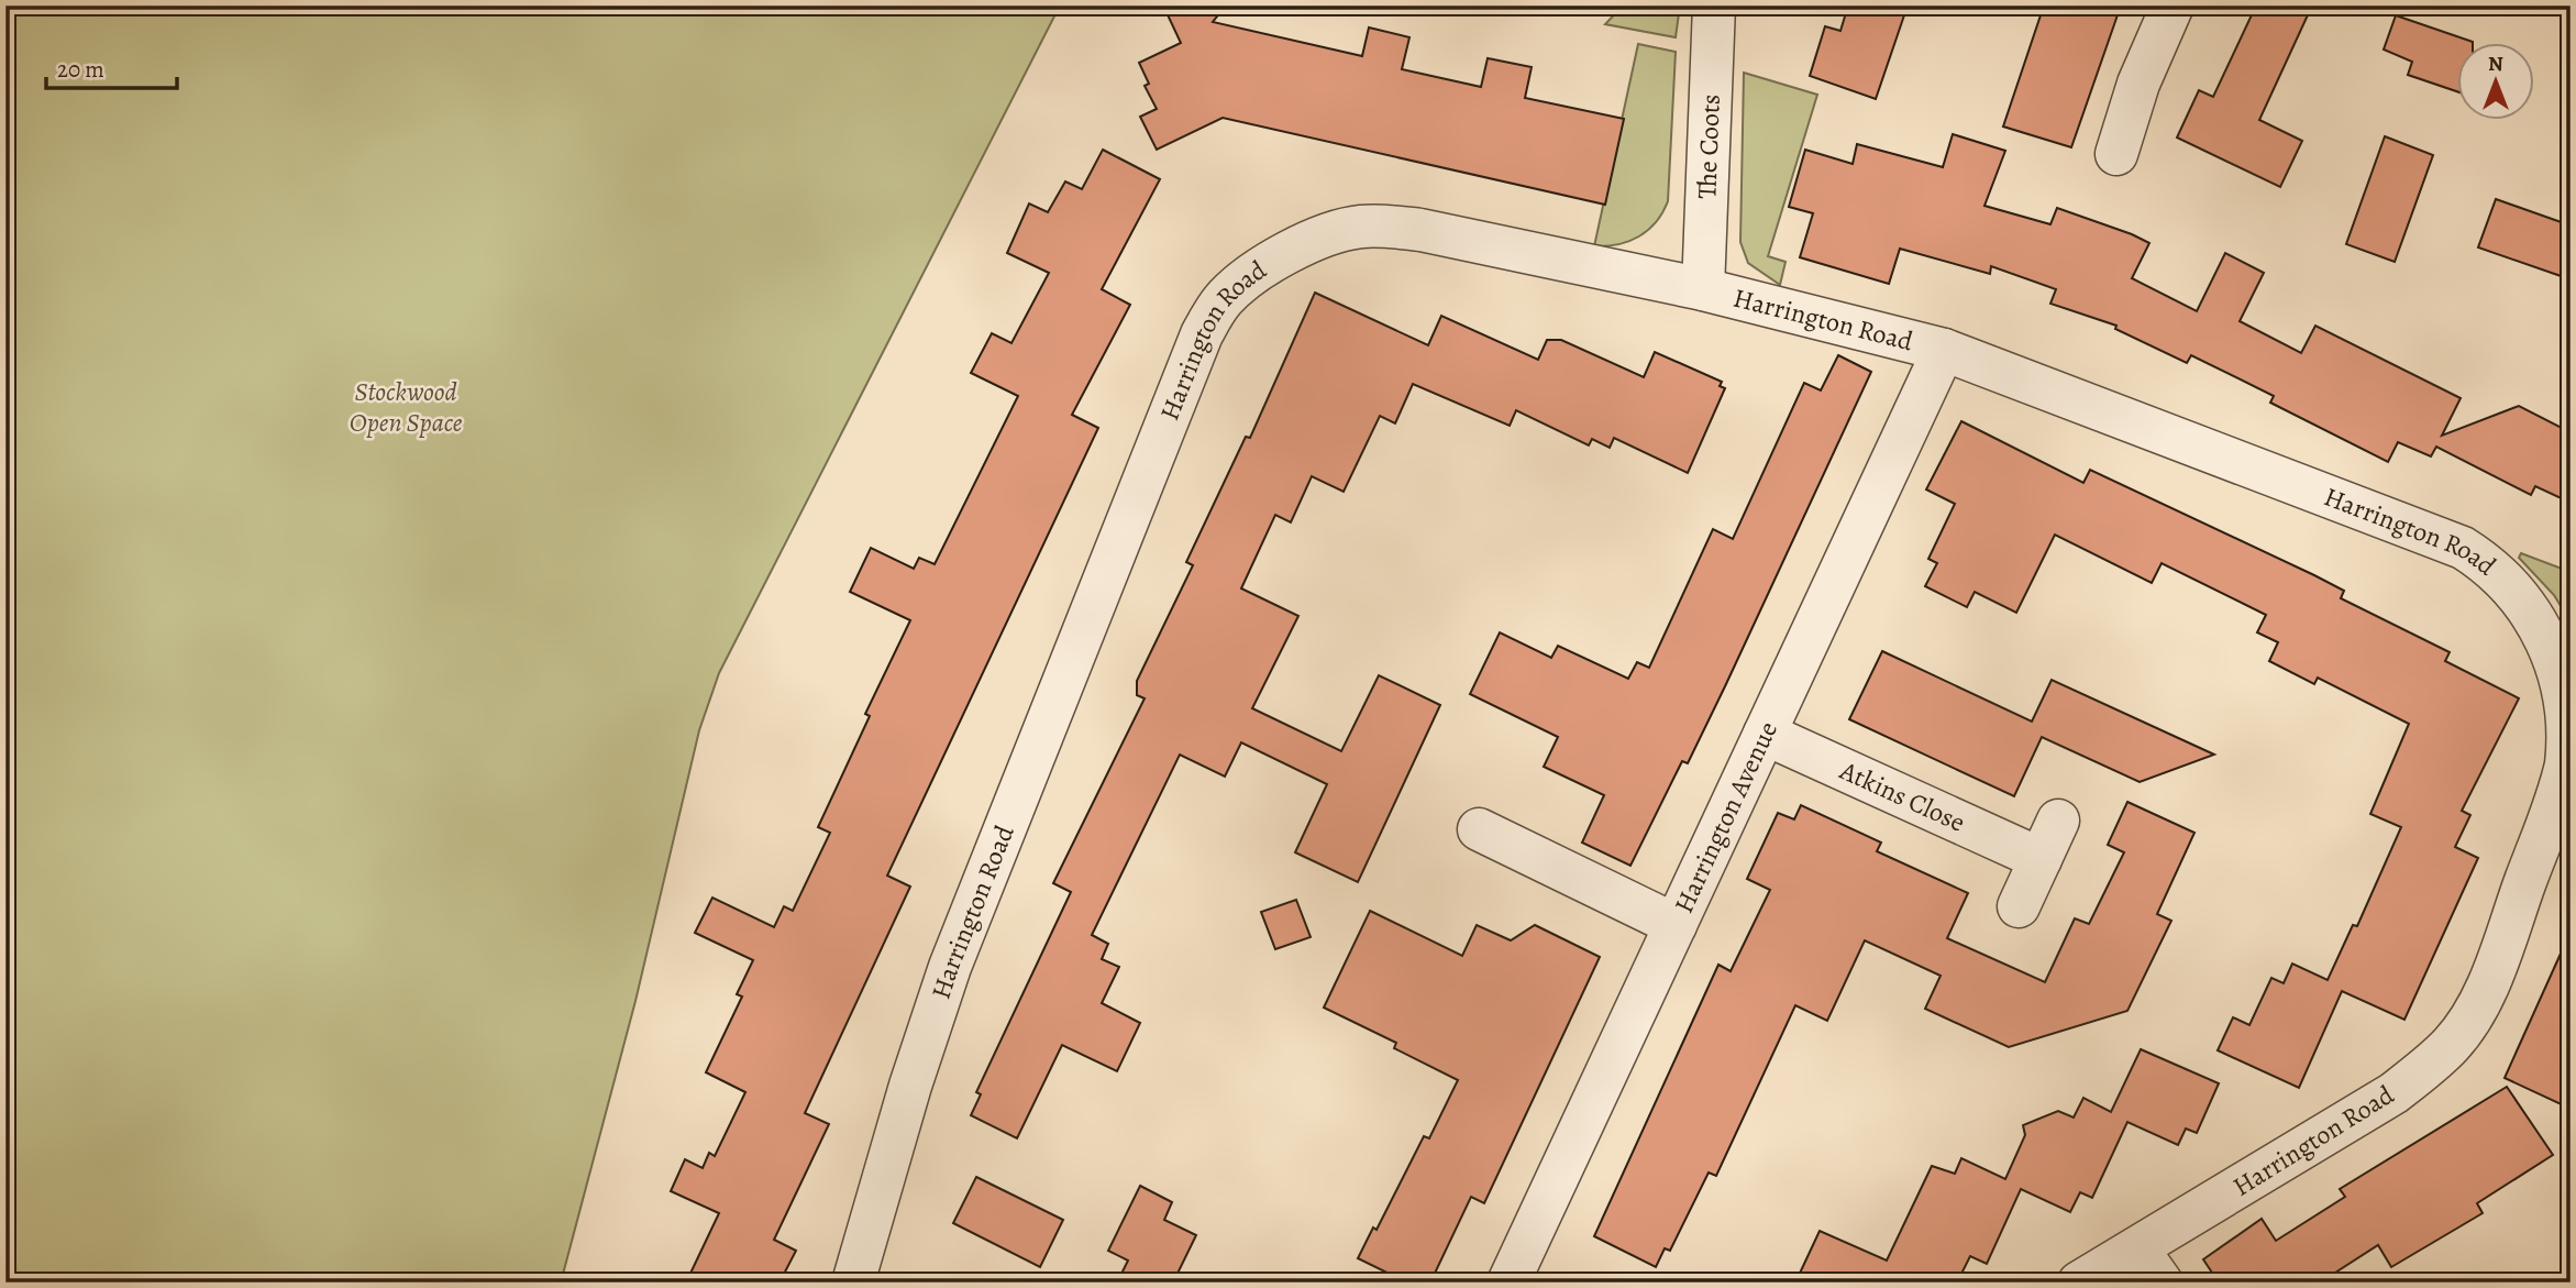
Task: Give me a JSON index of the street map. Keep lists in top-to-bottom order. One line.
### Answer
{"streets":{"street":["The Coots","Harrington Road","Atkins Close","Harrington Avenue"]},"crossings":[["The Coots","Harrington Road"],["Harrington Road","Harrington Avenue"],["Atkins Close","Harrington Avenue"]],"parks":["Stockwood Open Space"],"scale_bar":"20 m","north":"top"}
